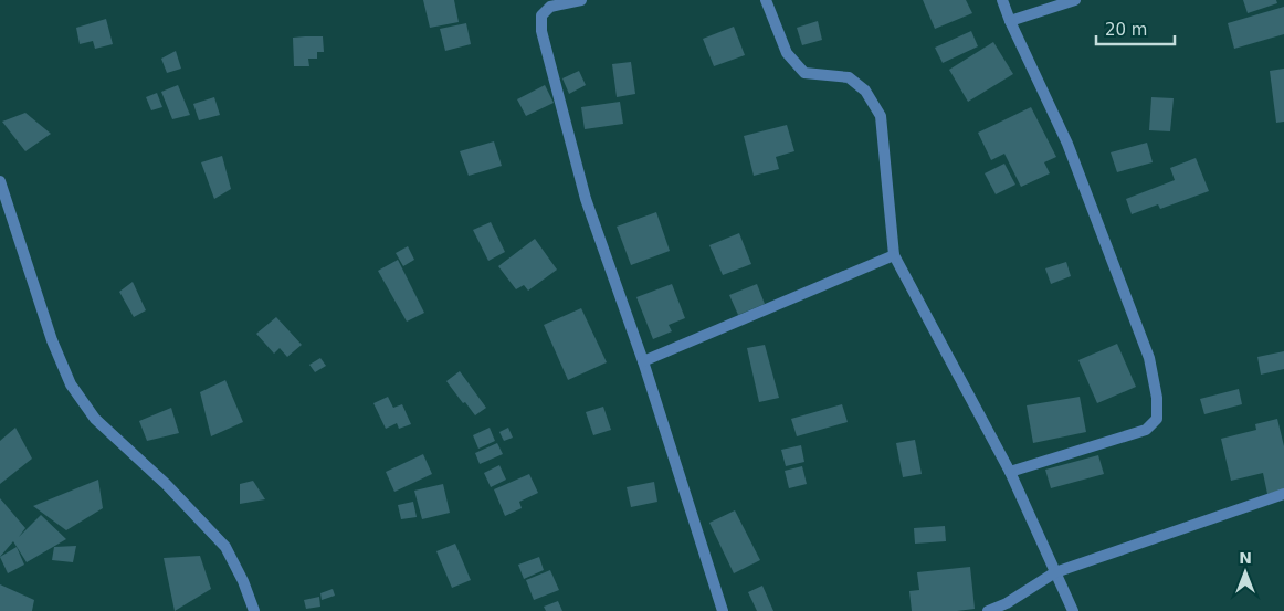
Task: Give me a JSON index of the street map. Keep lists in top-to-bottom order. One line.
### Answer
{"scale_bar":"20 m","north":"top"}
